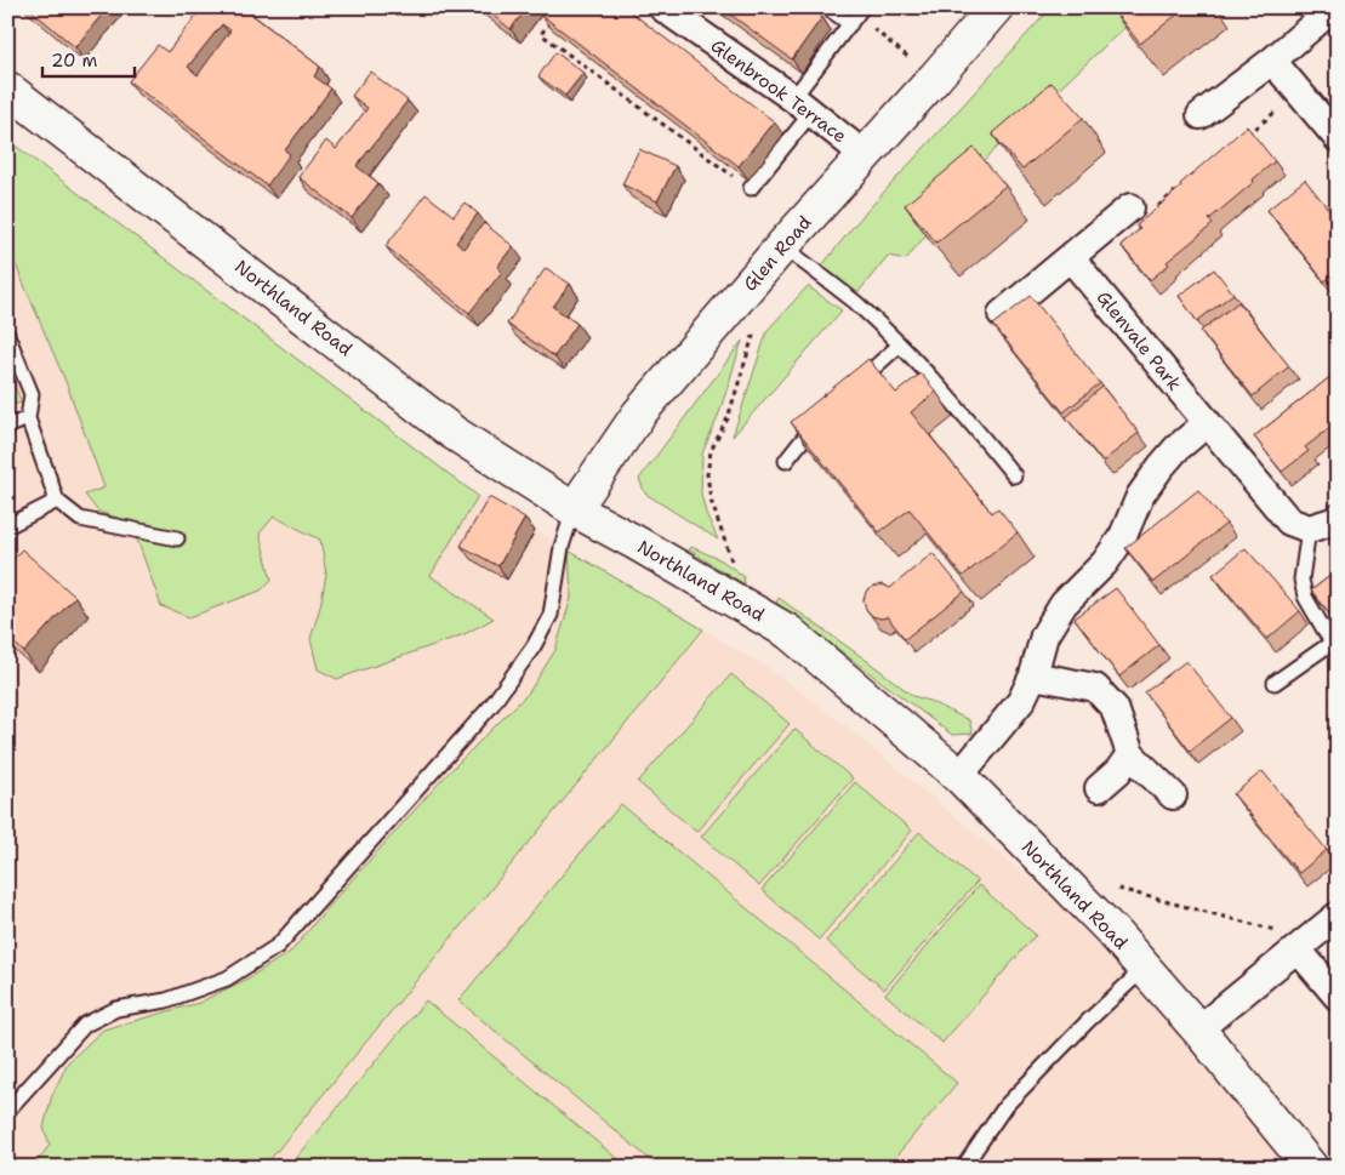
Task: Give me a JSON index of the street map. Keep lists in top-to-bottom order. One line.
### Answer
{"streets":{"main road":["Glen Road","Northland Road"],"street":["Glenbrook Terrace","Glenvale Park"]},"crossings":[["Glenbrook Terrace","Glen Road"],["Glen Road","Northland Road"]],"scale_bar":"20 m"}
